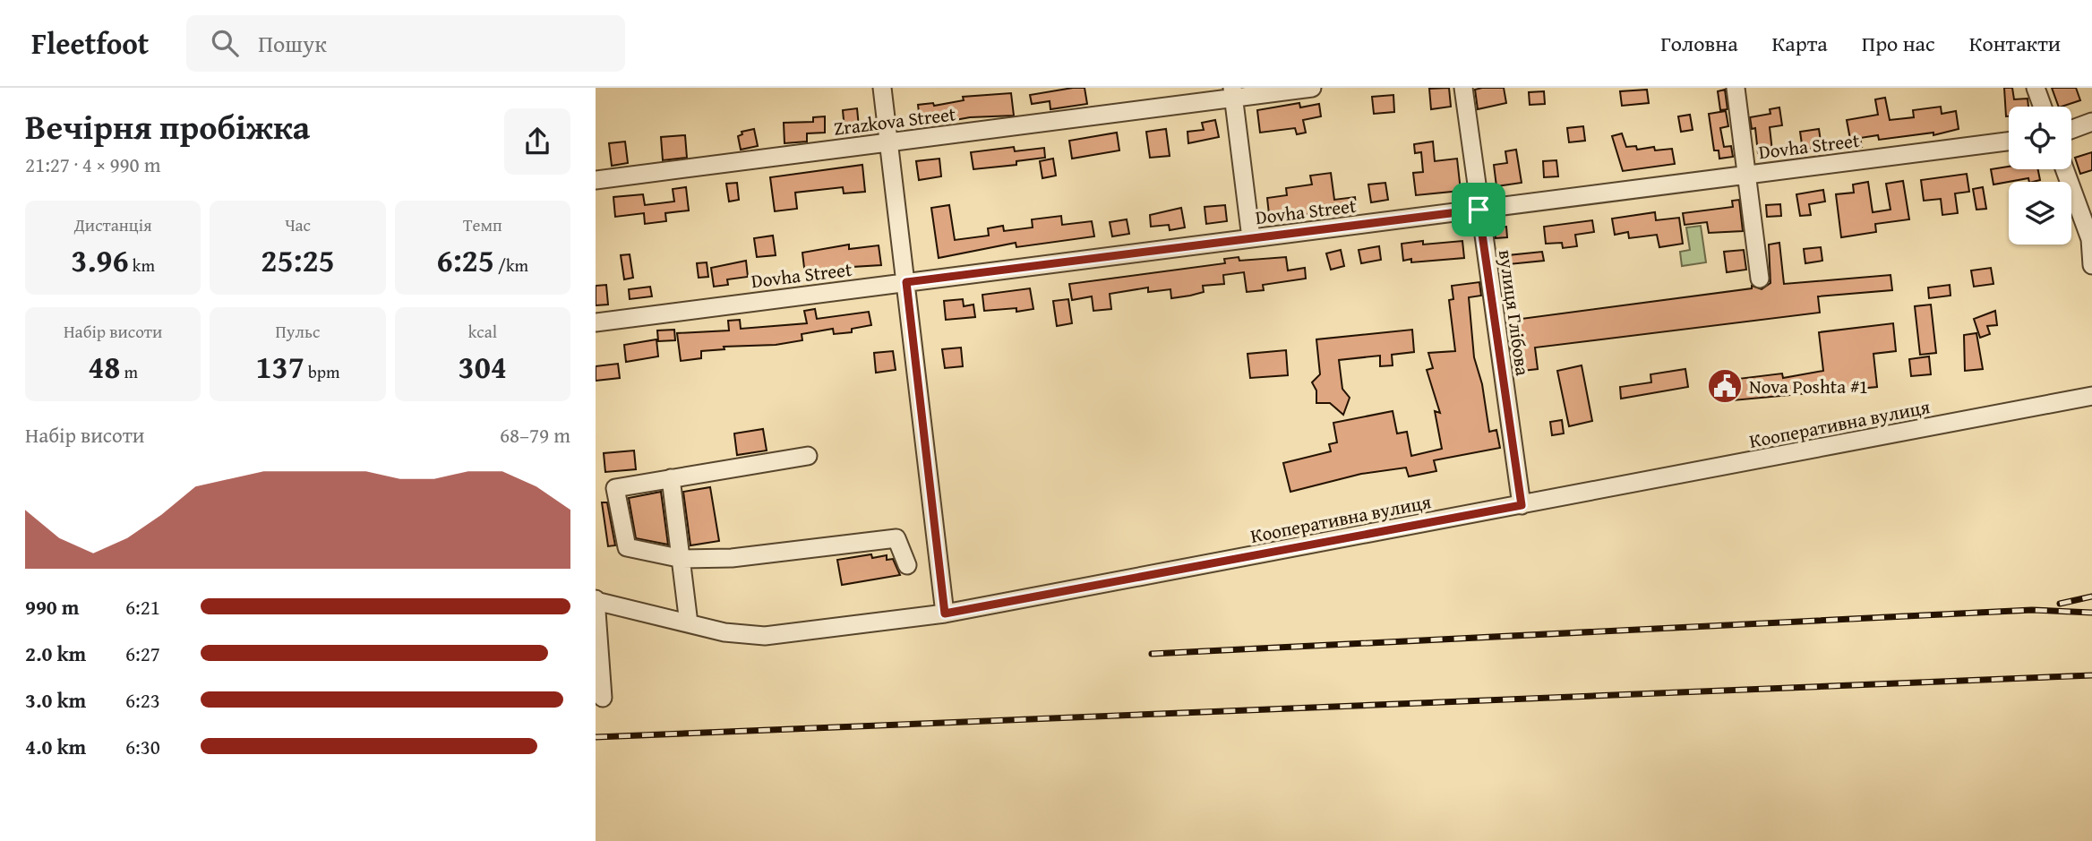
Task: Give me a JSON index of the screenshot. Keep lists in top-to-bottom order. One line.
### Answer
{"streets":{"street":["Zrazkova Street","Dovha Street","вулиця Глібова","Кооперативна вулиця"]},"crossings":[["Dovha Street","вулиця Глібова"],["вулиця Глібова","Кооперативна вулиця"]],"places":{"public building":["Nova Poshta #1"]},"page":{"header":"Fleetfoot","search":"Пошук","nav":["Головна","Карта","Про нас","Контакти"],"heading":["Вечірня пробіжка","21:27 · 4 × 990 m"],"stats":[["Дистанція","3.96 km"],["Час","25:25"],["Темп","6:25 /km"],["Набір висоти","48 m"],["Пульс","137 bpm"],["kcal","304"]],"chart":["Набір висоти","68–79 m"],"list":[{"name":"990 m","note":"6:21"},{"name":"2.0 km","note":"6:27"},{"name":"3.0 km","note":"6:23"},{"name":"4.0 km","note":"6:30"}]}}
